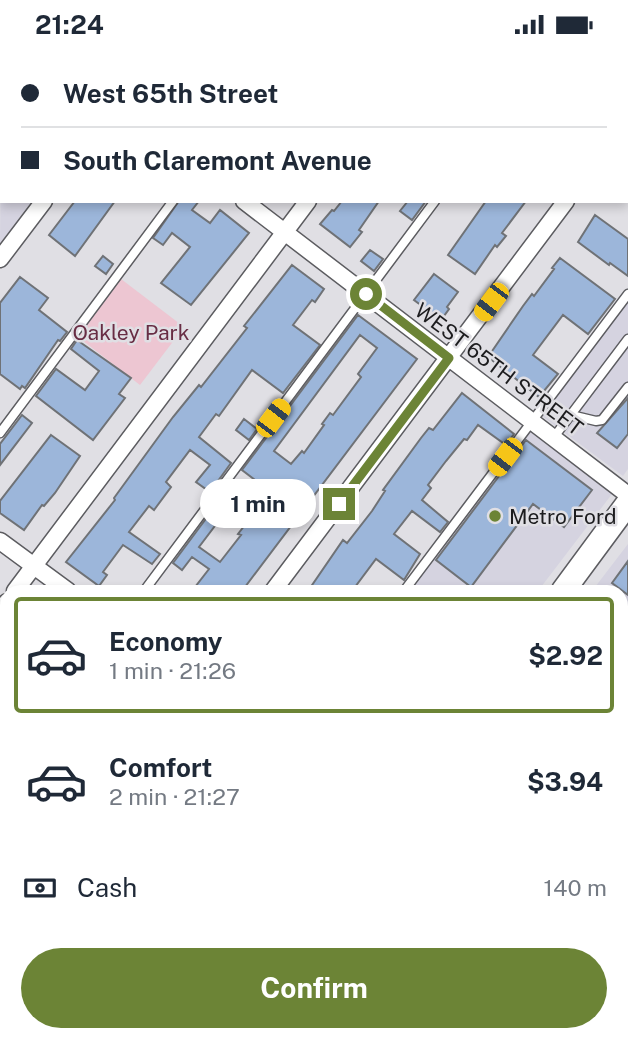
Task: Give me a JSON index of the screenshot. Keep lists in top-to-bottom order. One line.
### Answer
{"streets":{"street":["WEST 65TH STREET"]},"parks":["Oakley Park"],"places":["Metro Ford"],"page":{"status":"21:24","banner":["West 65th Street","South Claremont Avenue"],"bubble":"1 min","list":[{"name":"Economy","note":"1 min · 21:26","value":"$2.92"},{"name":"Comfort","note":"2 min · 21:27","value":"$3.94"}],"pay":["Cash","140 m"],"buttons":"Confirm"}}
